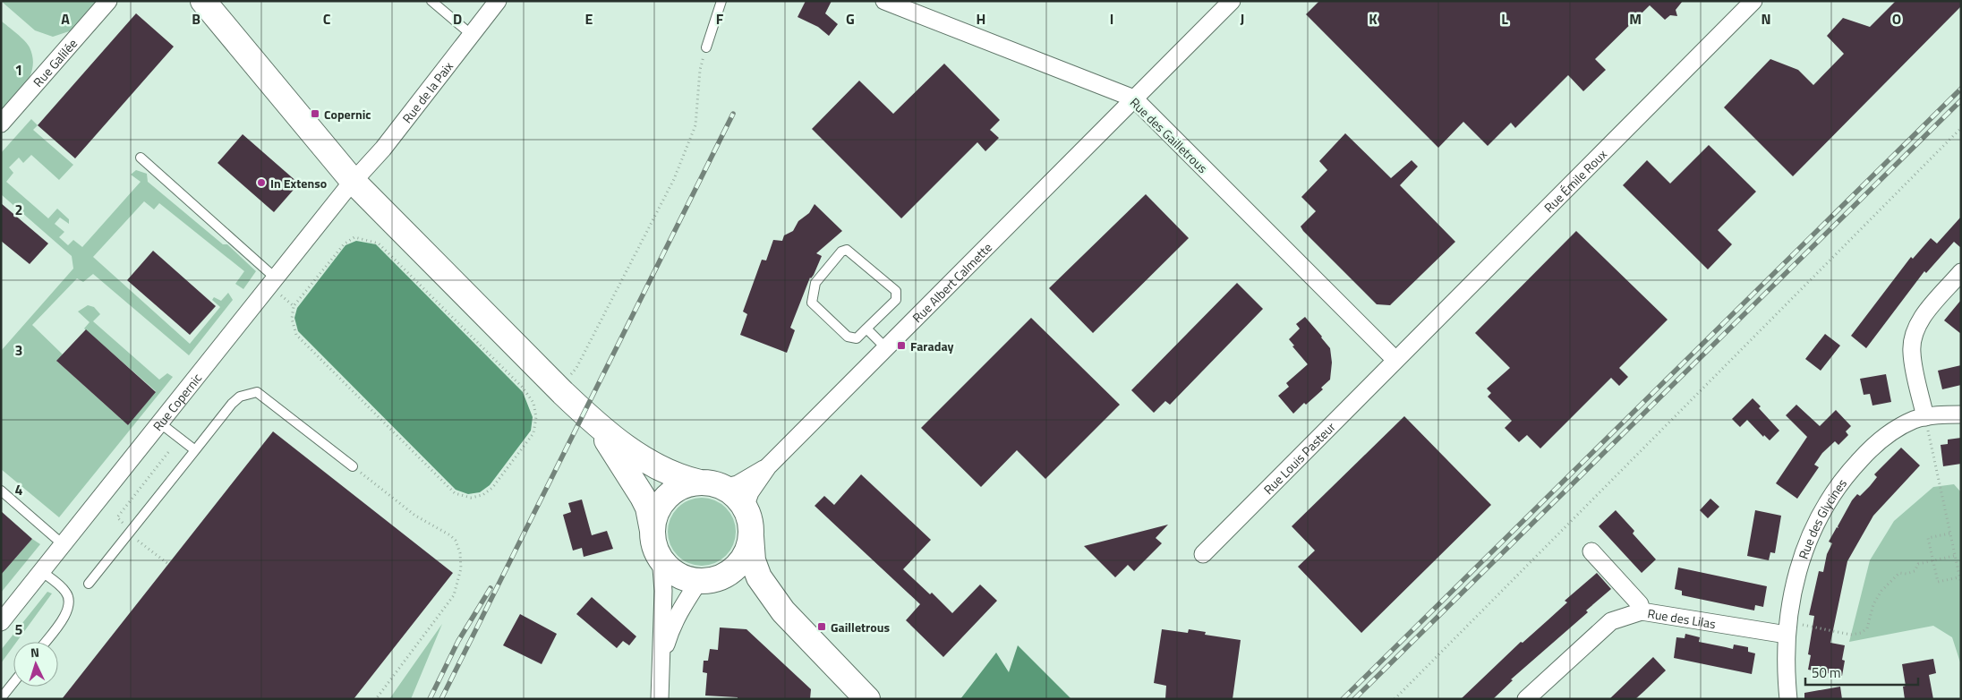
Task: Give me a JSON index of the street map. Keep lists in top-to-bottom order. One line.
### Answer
{"streets":{"street":["Rue Galilée","Rue de la Paix","Rue des Gailletrous","Rue Émile Roux","Rue Albert Calmette","Rue Copernic","Rue Louis Pasteur","Rue des Glycines","Rue des Lilas"]},"crossings":[["Rue de la Paix","Rue Copernic"],["Rue des Gailletrous","Rue Émile Roux"],["Rue des Gailletrous","Rue Albert Calmette"],["Rue des Gailletrous","Rue Louis Pasteur"],["Rue Émile Roux","Rue Louis Pasteur"],["Rue des Glycines","Rue des Lilas"]],"places":{"transit":["Copernic","Faraday","Gailletrous"],"other":["In Extenso"]},"scale_bar":"50 m","north":"top","grid":{"columns":["A","B","C","D","E","F","G","H","I","J","K","L","M","N","O"],"rows":["1","2","3","4","5"]}}
